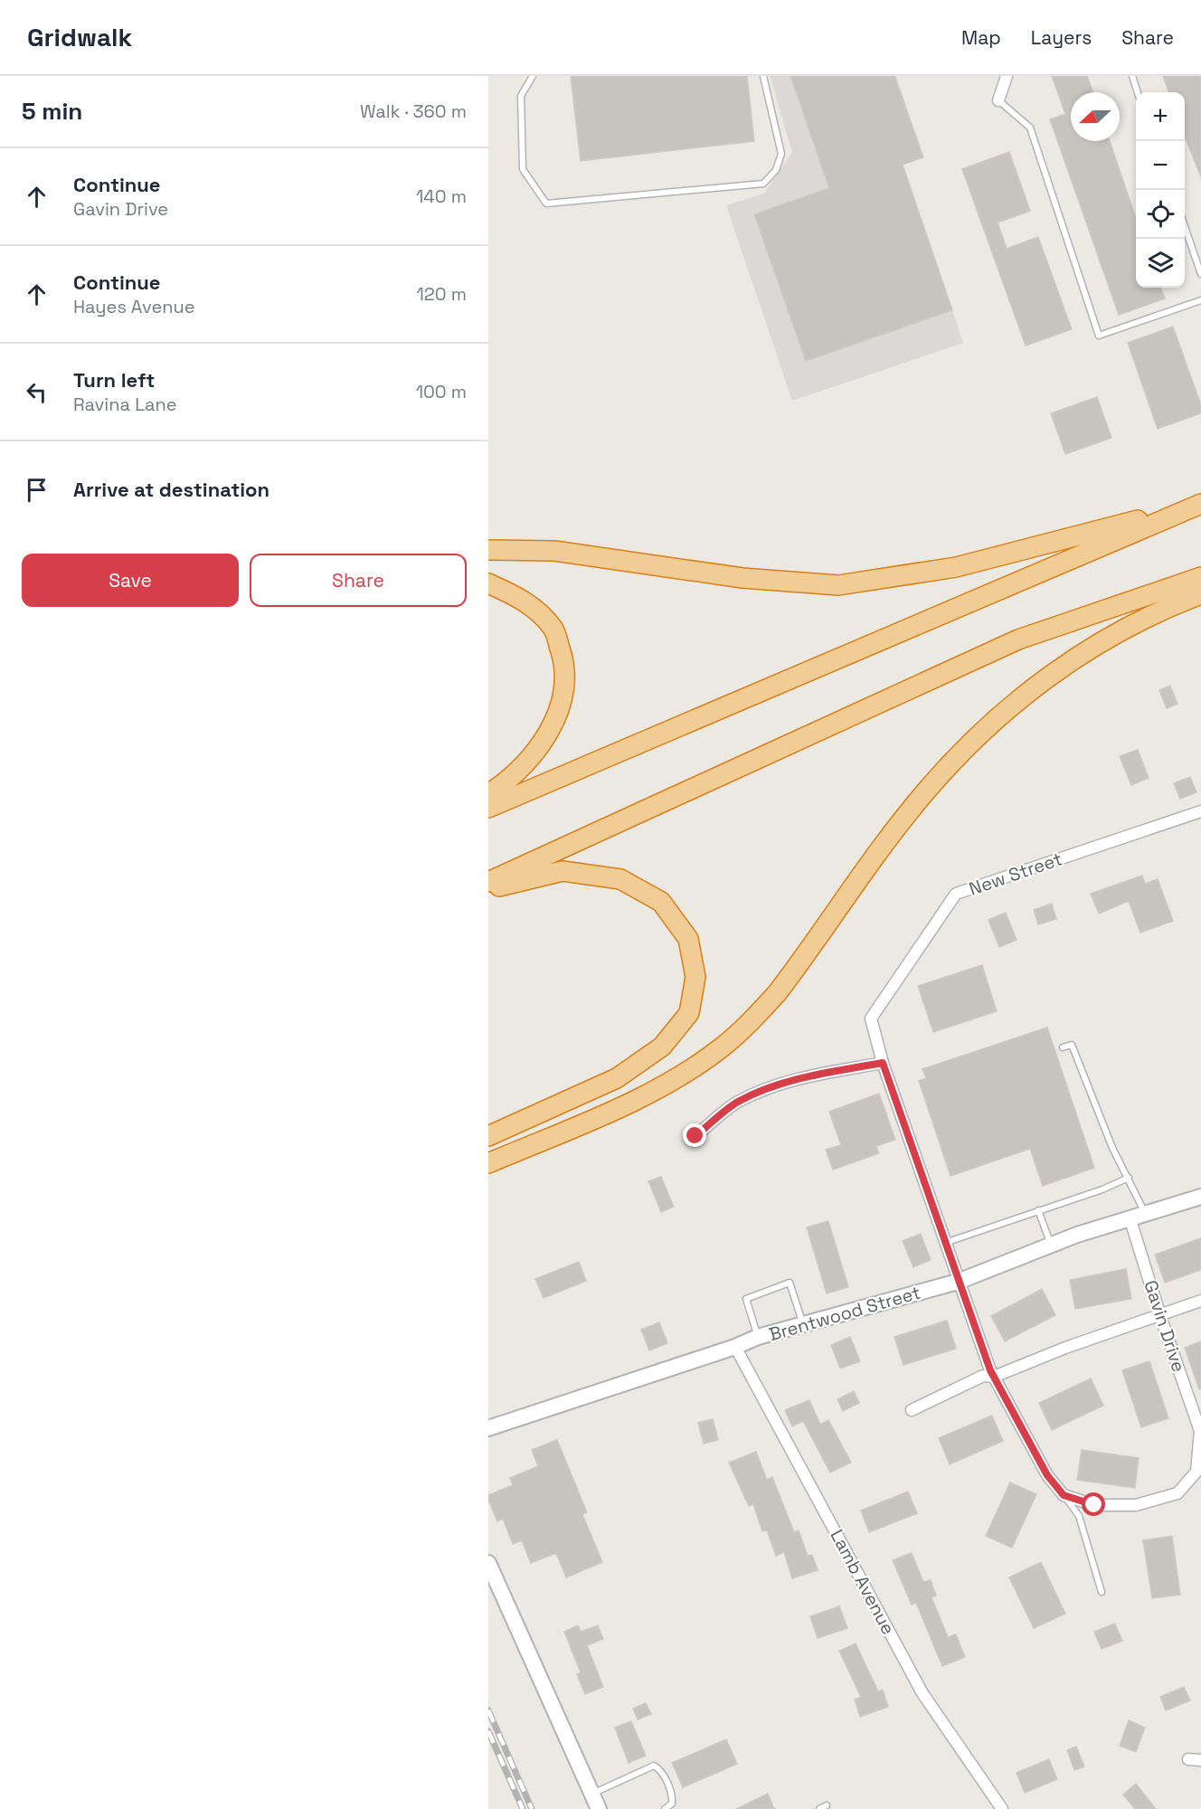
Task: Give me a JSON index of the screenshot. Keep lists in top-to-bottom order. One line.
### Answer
{"streets":{"main road":["Brentwood Street"],"street":["New Street","Gavin Drive","Lamb Avenue"]},"crossings":[["New Street","Brentwood Street"],["Brentwood Street","Gavin Drive"],["Brentwood Street","Lamb Avenue"]],"north":"left","page":{"header":"Gridwalk","nav":["Map","Layers","Share"],"heading":["5 min","Walk · 360 m"],"map_buttons":["+","−"],"list":[["Continue","Gavin Drive","140 m"],["Continue","Hayes Avenue","120 m"],["Turn left","Ravina Lane","100 m"],"Arrive at destination"],"buttons":["Save","Share"]}}
